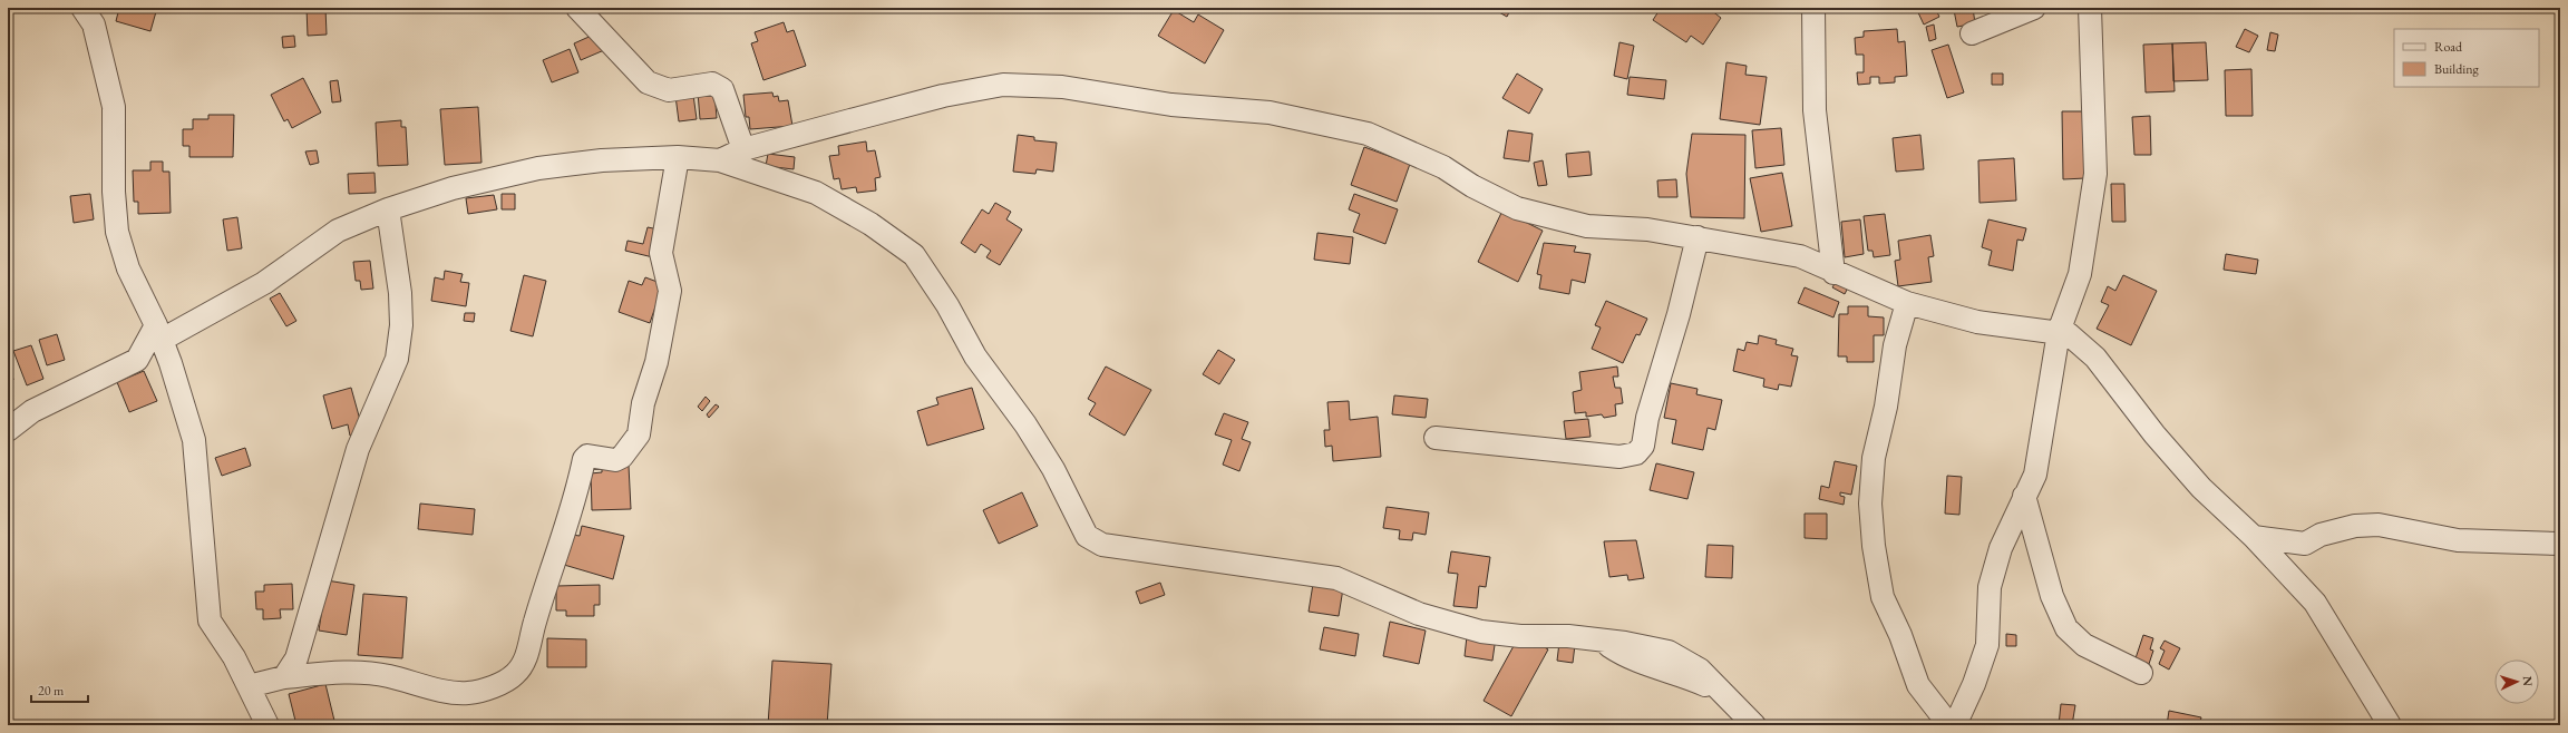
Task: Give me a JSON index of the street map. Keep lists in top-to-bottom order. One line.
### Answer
{"legend":["Road","Building"],"scale_bar":"20 m","north":"right"}
